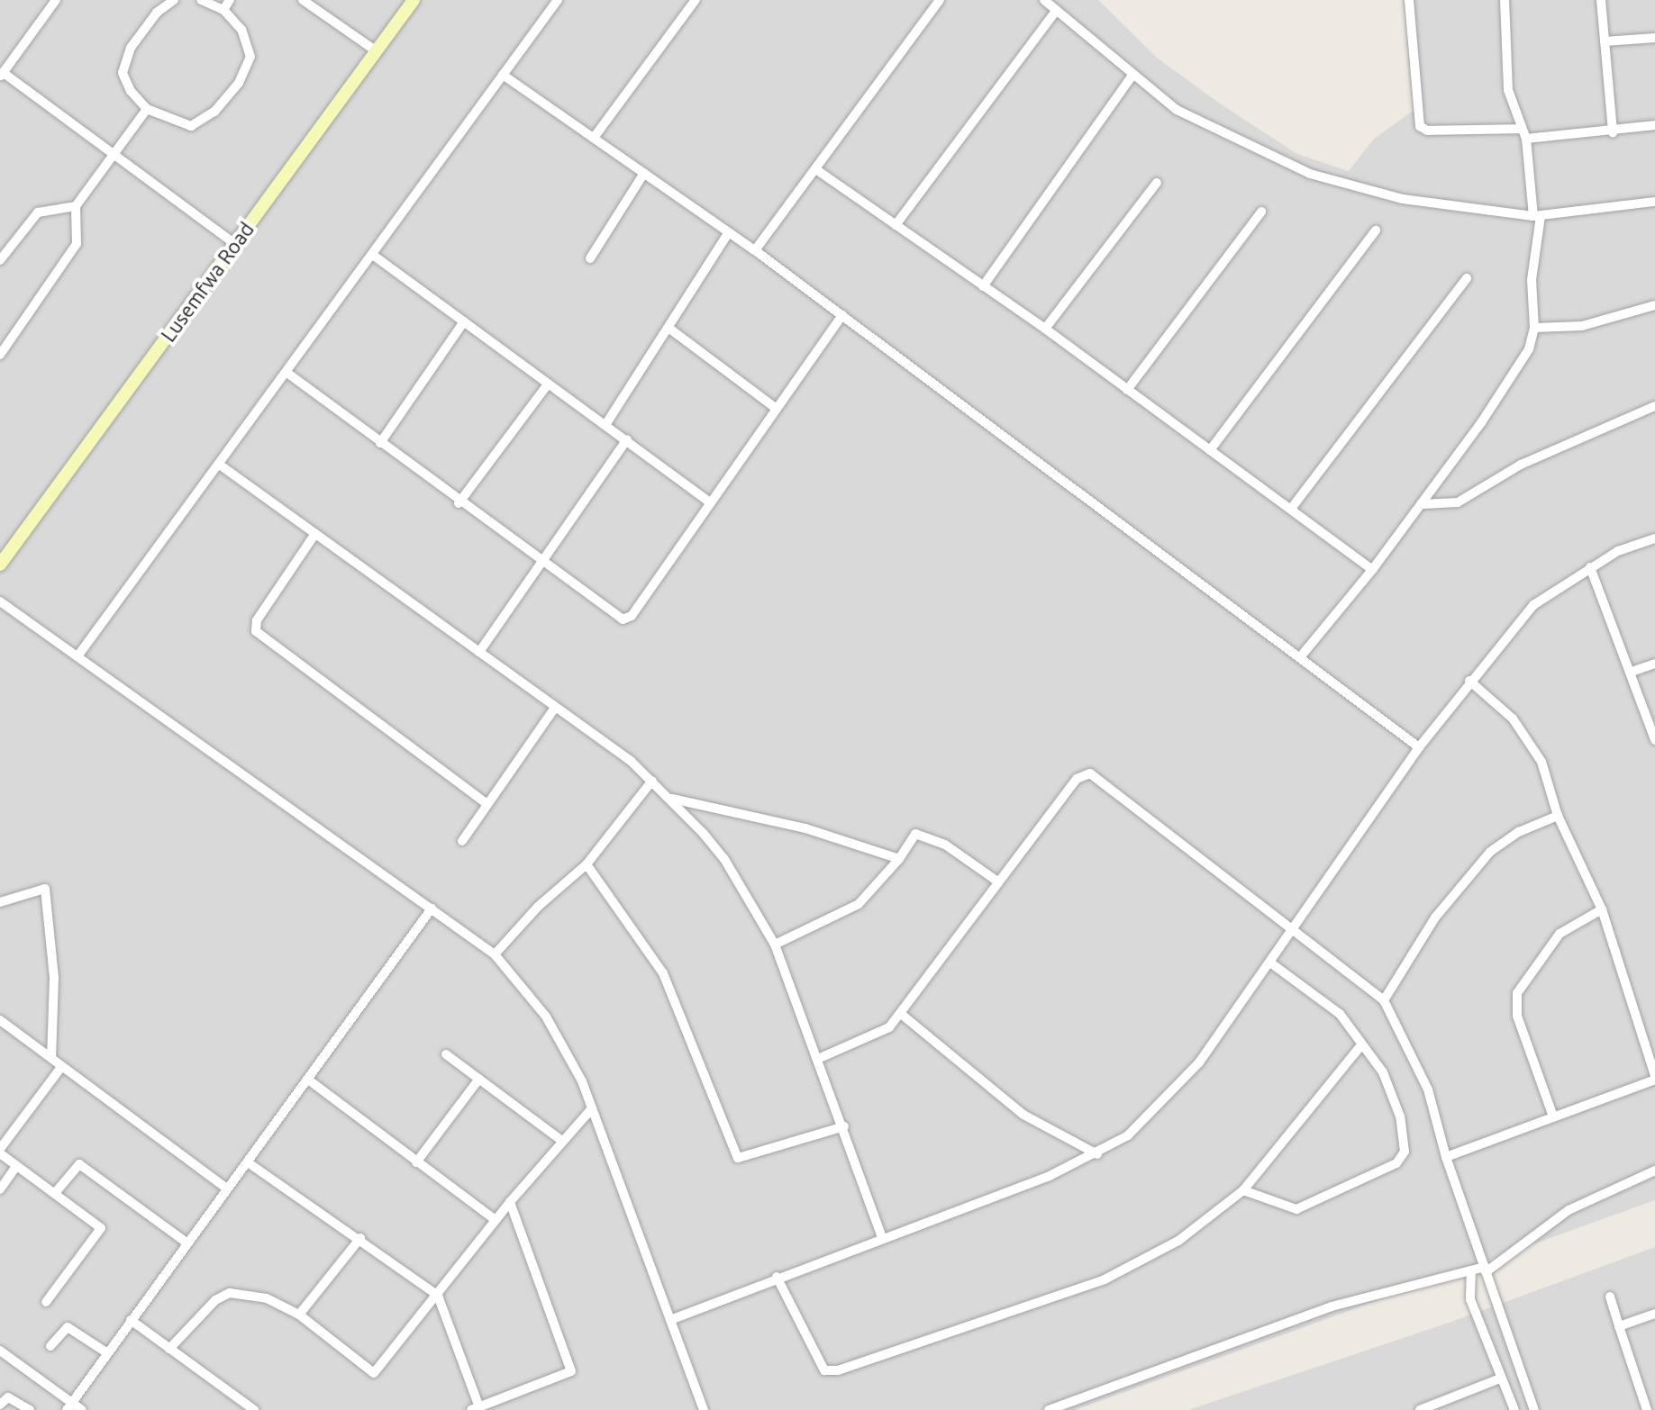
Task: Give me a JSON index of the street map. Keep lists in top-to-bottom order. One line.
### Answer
{"streets":{"street":["Lusemfwa Road"]}}
